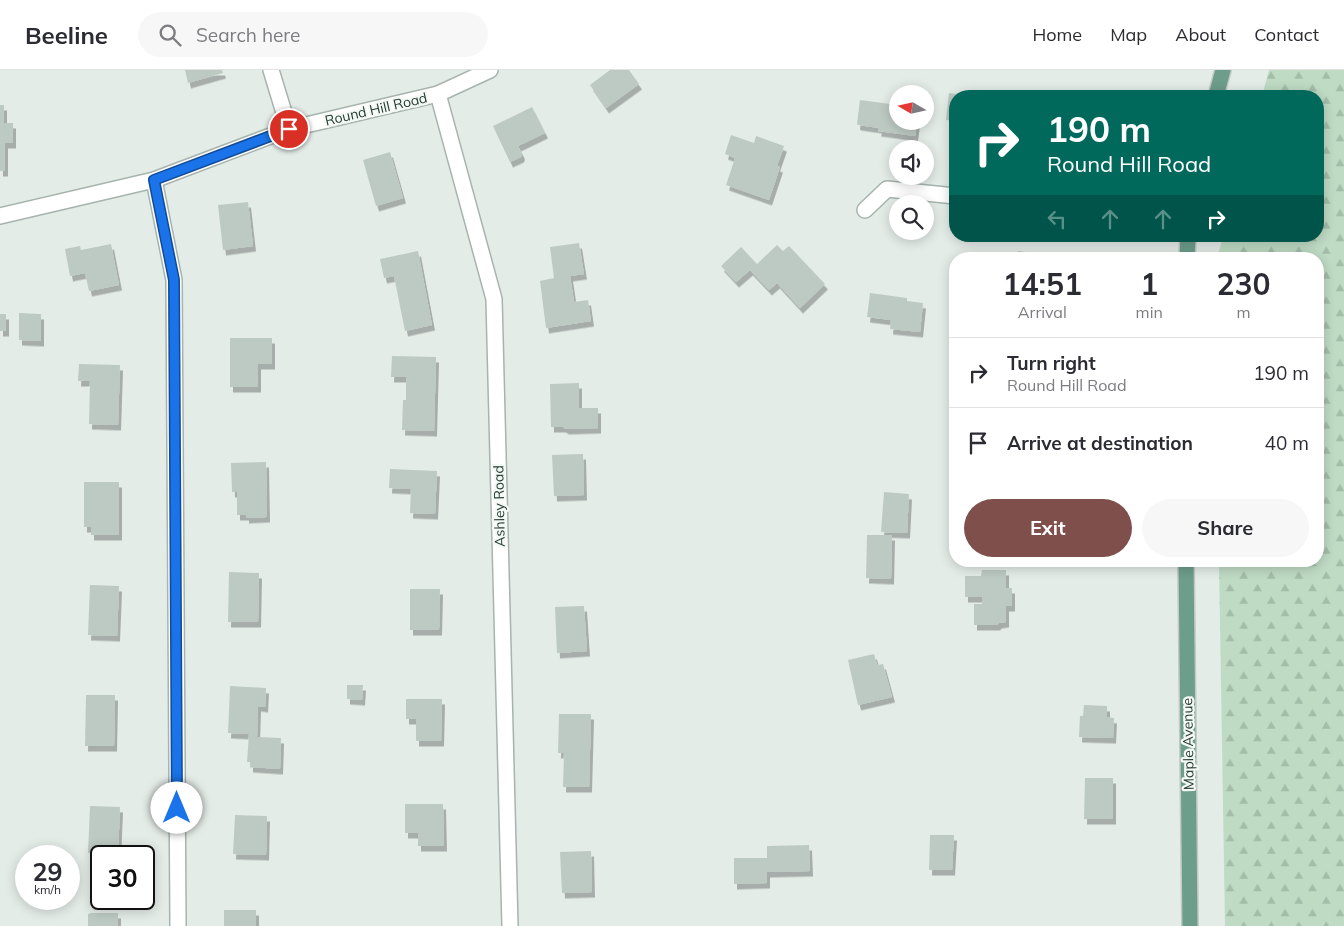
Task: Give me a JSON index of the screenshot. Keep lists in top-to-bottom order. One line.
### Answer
{"streets":{"main road":["Maple Avenue"],"street":["Round Hill Road","Ashley Road"]},"crossings":[["Round Hill Road","Ashley Road"]],"north":"left","page":{"header":"Beeline","search":"Search here","nav":["Home","Map","About","Contact"],"turn":["190 m","Round Hill Road"],"eta":["14:51","Arrival","1","min","230","m"],"list":[{"name":"Turn right","note":"Round Hill Road","value":"190 m"},{"name":"Arrive at destination","value":"40 m"}],"buttons":["Exit","Share"],"speed":"29 km/h","limit":"30"}}
